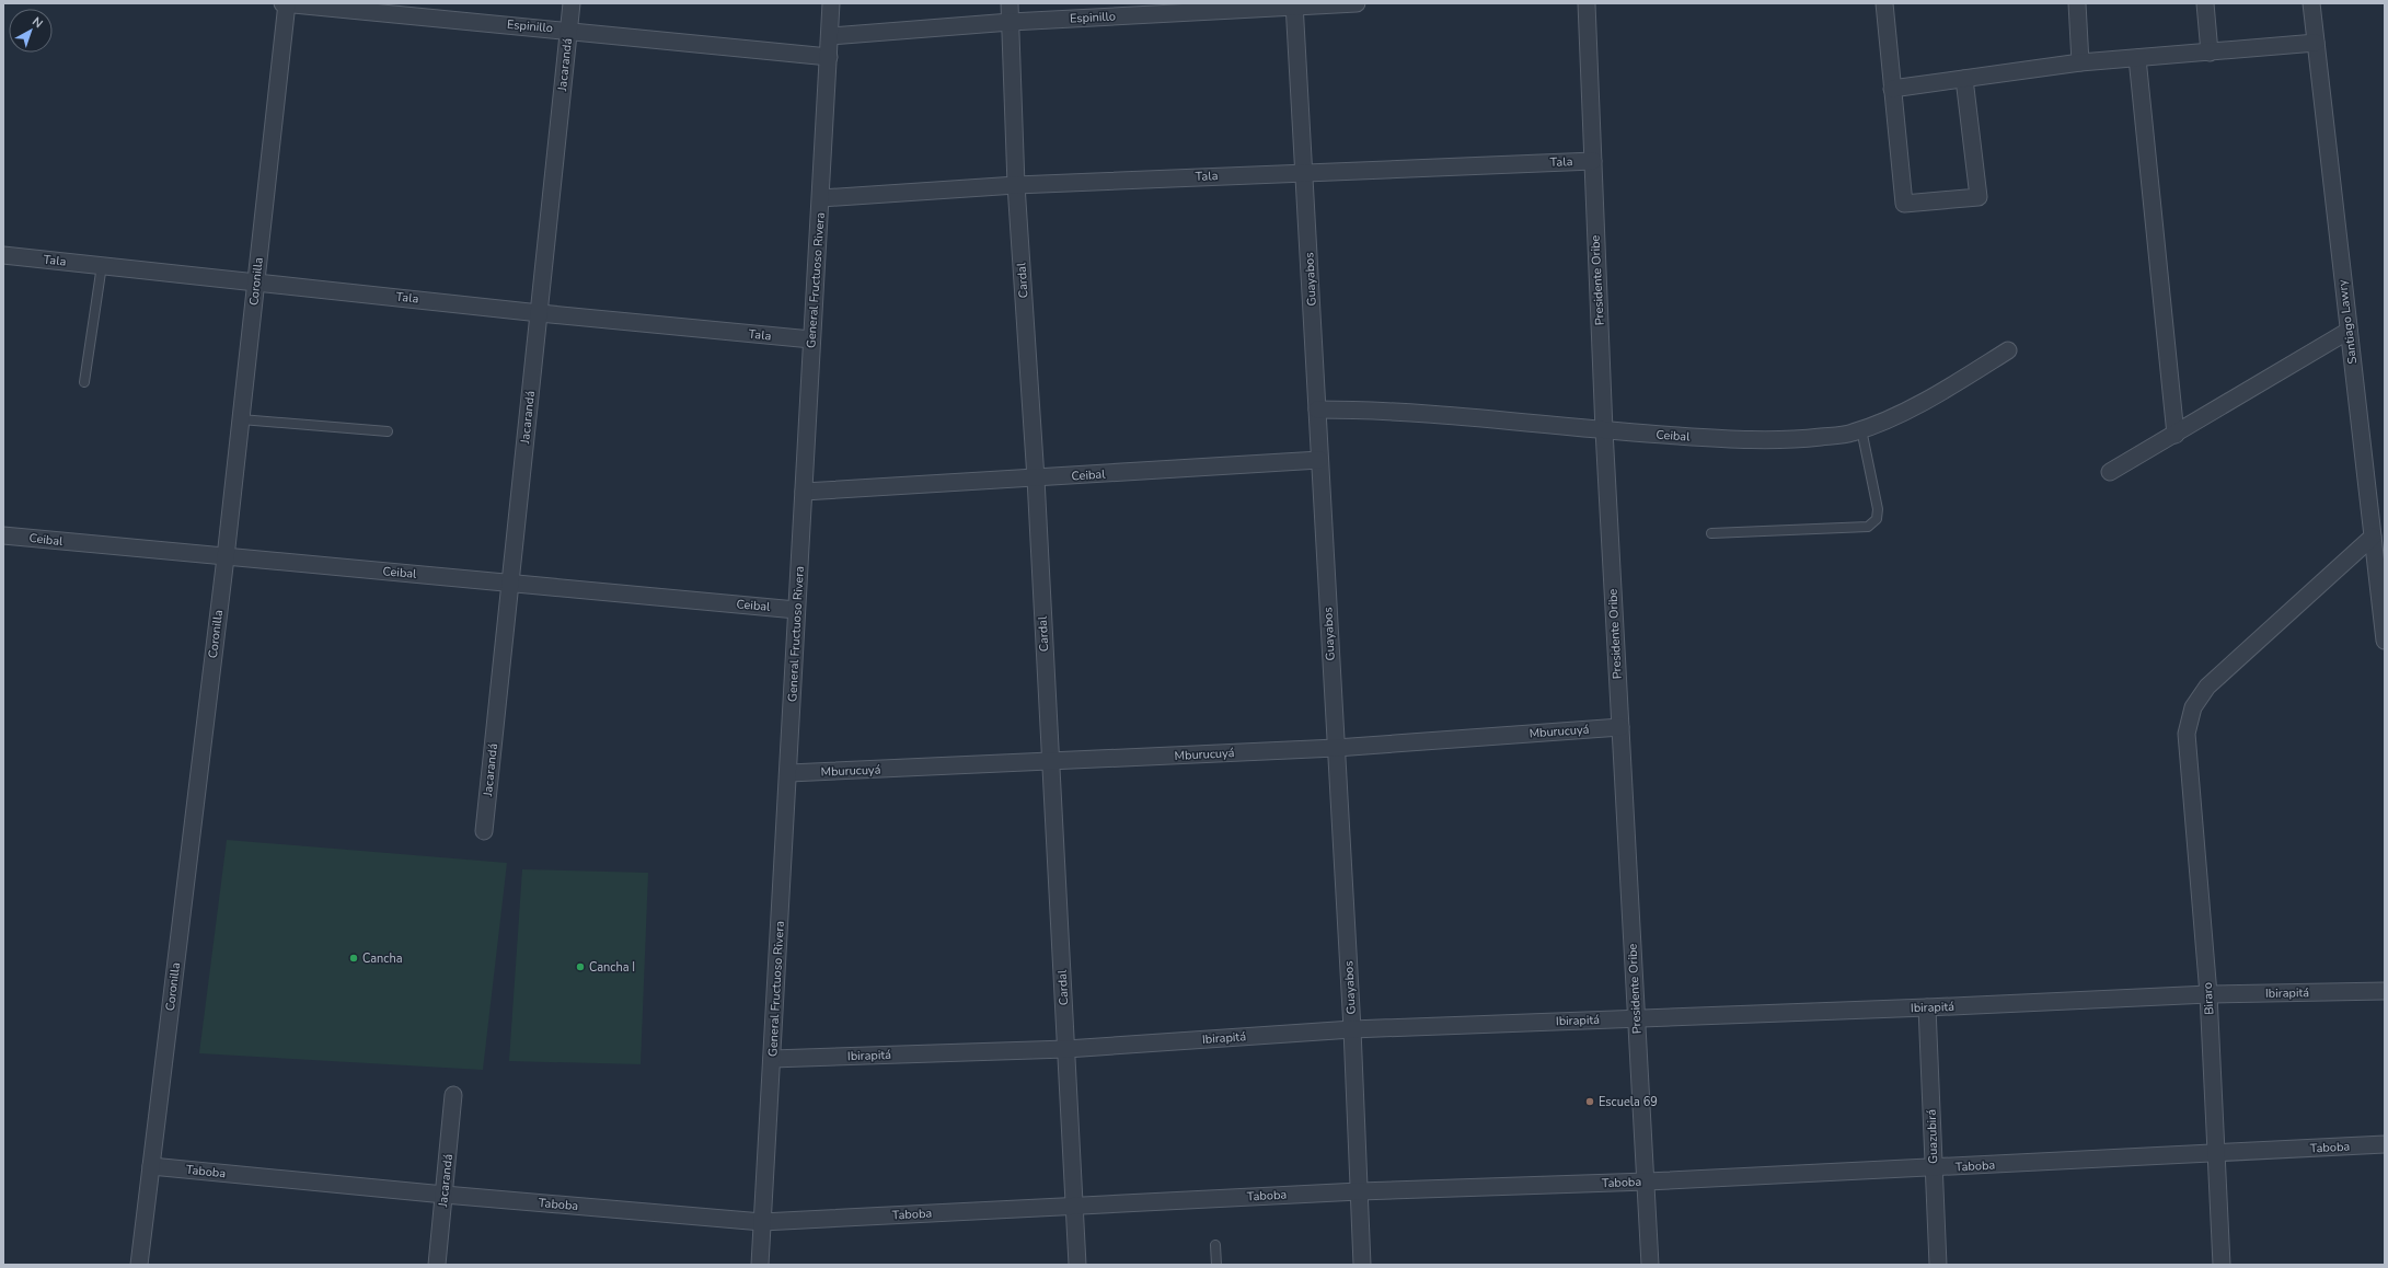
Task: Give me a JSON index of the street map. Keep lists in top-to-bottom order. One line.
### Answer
{"streets":{"street":["Espinillo","Jacarandá","Tala","Guayabos","General Fructuoso Rivera","Cardal","Presidente Oribe","Coronilla","Santiago Lawry","Ceibal","Mburucuyá","Ibirapitá","Biraro","Guazubirá","Taboba"]},"crossings":[["Espinillo","Jacarandá"],["Espinillo","Guayabos"],["Espinillo","General Fructuoso Rivera"],["Espinillo","Cardal"],["Espinillo","Coronilla"],["Jacarandá","Tala"],["Jacarandá","Ceibal"],["Jacarandá","Taboba"],["Tala","Guayabos"],["Tala","General Fructuoso Rivera"],["Tala","Cardal"],["Tala","Presidente Oribe"],["Tala","Coronilla"],["Guayabos","Ceibal"],["Guayabos","Mburucuyá"],["Guayabos","Ibirapitá"],["Guayabos","Taboba"],["General Fructuoso Rivera","Ceibal"],["General Fructuoso Rivera","Mburucuyá"],["General Fructuoso Rivera","Ibirapitá"],["General Fructuoso Rivera","Taboba"],["Cardal","Ceibal"],["Cardal","Mburucuyá"],["Cardal","Ibirapitá"],["Cardal","Taboba"],["Presidente Oribe","Ceibal"],["Presidente Oribe","Mburucuyá"],["Presidente Oribe","Ibirapitá"],["Presidente Oribe","Taboba"],["Coronilla","Ceibal"],["Coronilla","Taboba"],["Santiago Lawry","Biraro"],["Ibirapitá","Biraro"],["Ibirapitá","Guazubirá"],["Biraro","Taboba"],["Guazubirá","Taboba"]],"places":["Cancha","Cancha I","Escuela 69"],"north":"top right"}
